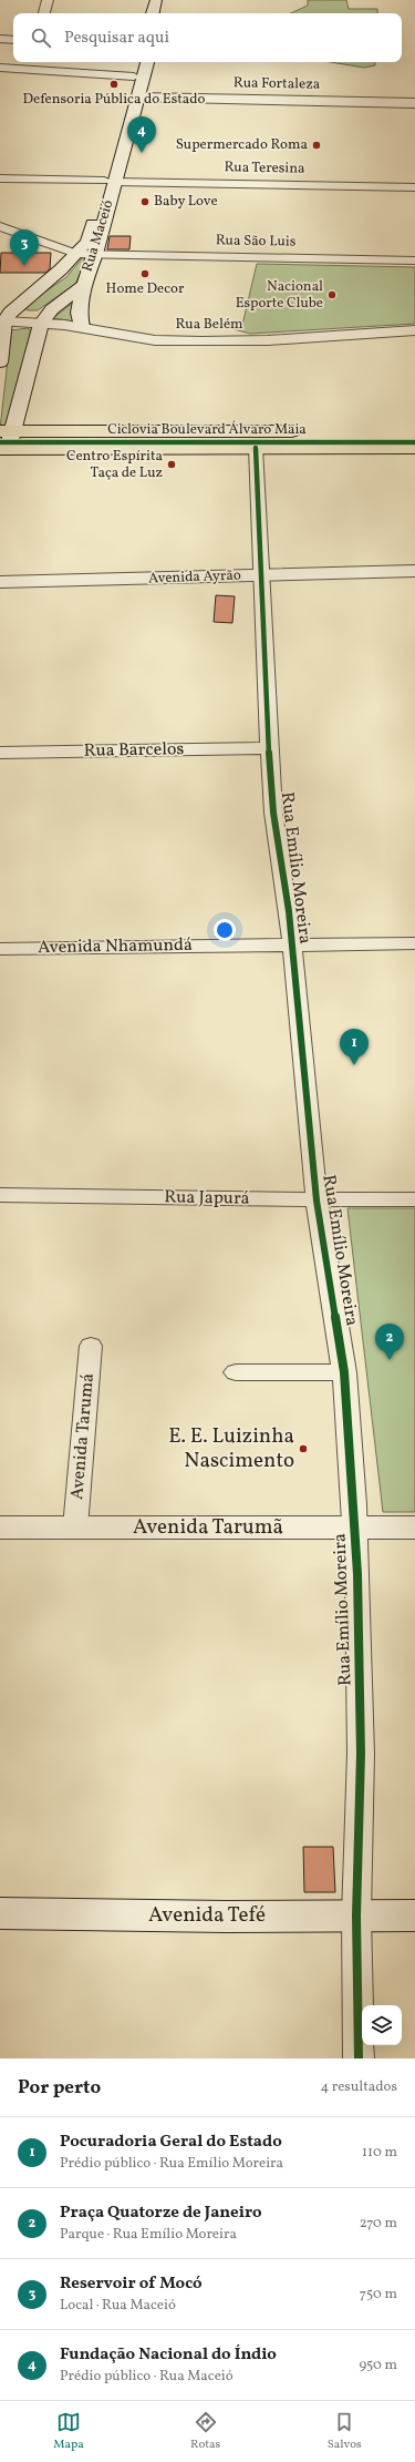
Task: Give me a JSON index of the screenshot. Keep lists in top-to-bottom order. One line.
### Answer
{"streets":{"main road":["Rua Fortaleza","Rua Maceió","Avenida Ayrão","Avenida Tarumã","Avenida Tefé"],"street":["Rua Teresina","Rua São Luis","Rua Belém","Rua Barcelos","Rua Emílio Moreira","Avenida Nhamundá","Rua Japurá","Avenida Tarumá"],"cycle path":["Ciclovia Boulevard Álvaro Maia"]},"crossings":[["Rua Fortaleza","Rua Maceió"],["Rua Teresina","Rua Maceió"],["Rua Maceió","Rua São Luis"],["Rua Maceió","Rua Belém"],["Avenida Ayrão","Rua Emílio Moreira"],["Rua Barcelos","Rua Emílio Moreira"],["Rua Emílio Moreira","Avenida Nhamundá"],["Rua Emílio Moreira","Rua Japurá"],["Rua Emílio Moreira","Avenida Tarumã"],["Rua Emílio Moreira","Avenida Tefé"],["Avenida Tarumá","Avenida Tarumã"]],"places":["Defensoria Pública do Estado","Supermercado Roma","Baby Love","Home Decor","Nacional Esporte Clube","Centro Espírita Taça de Luz","E. E. Luizinha Nascimento"],"page":{"search":"Pesquisar aqui","pins":["4","3","1","2"],"heading":["Por perto","4 resultados"],"list":[{"mark":"1","name":"Pocuradoria Geral do Estado","note":"Prédio público · Rua Emílio Moreira","value":"110 m"},{"mark":"2","name":"Praça Quatorze de Janeiro","note":"Parque · Rua Emílio Moreira","value":"270 m"},{"mark":"3","name":"Reservoir of Mocó","note":"Local · Rua Maceió","value":"750 m"},{"mark":"4","name":"Fundação Nacional do Índio","note":"Prédio público · Rua Maceió","value":"950 m"}],"nav":["Mapa","Rotas","Salvos"]}}
